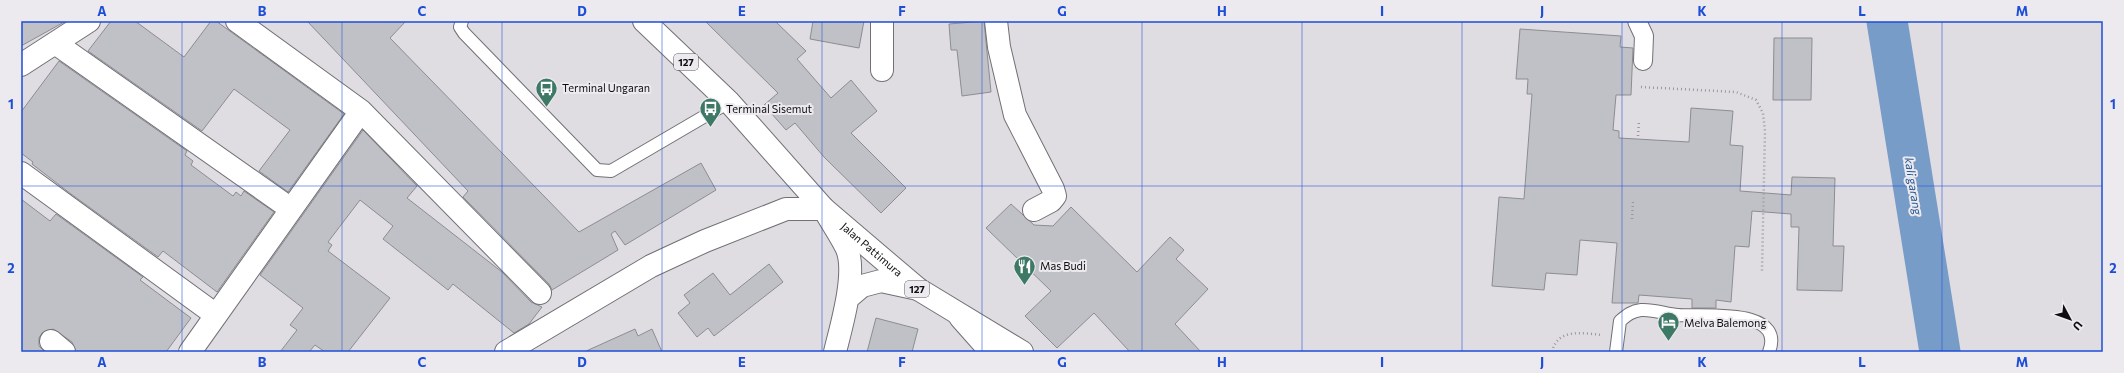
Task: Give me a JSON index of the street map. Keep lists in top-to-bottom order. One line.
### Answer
{"streets":{"street":["127","Jalan Pattimura"]},"crossings":[["127","Jalan Pattimura"]],"water":["kali garang"],"places":{"bus stop":["Terminal Ungaran","Terminal Sisemut"],"restaurant":["Mas Budi"],"hotel":["Melva Balemong"]},"north":"bottom right","grid":{"columns":["A","B","C","D","E","F","G","H","I","J","K","L","M"],"rows":["1","2"]}}
